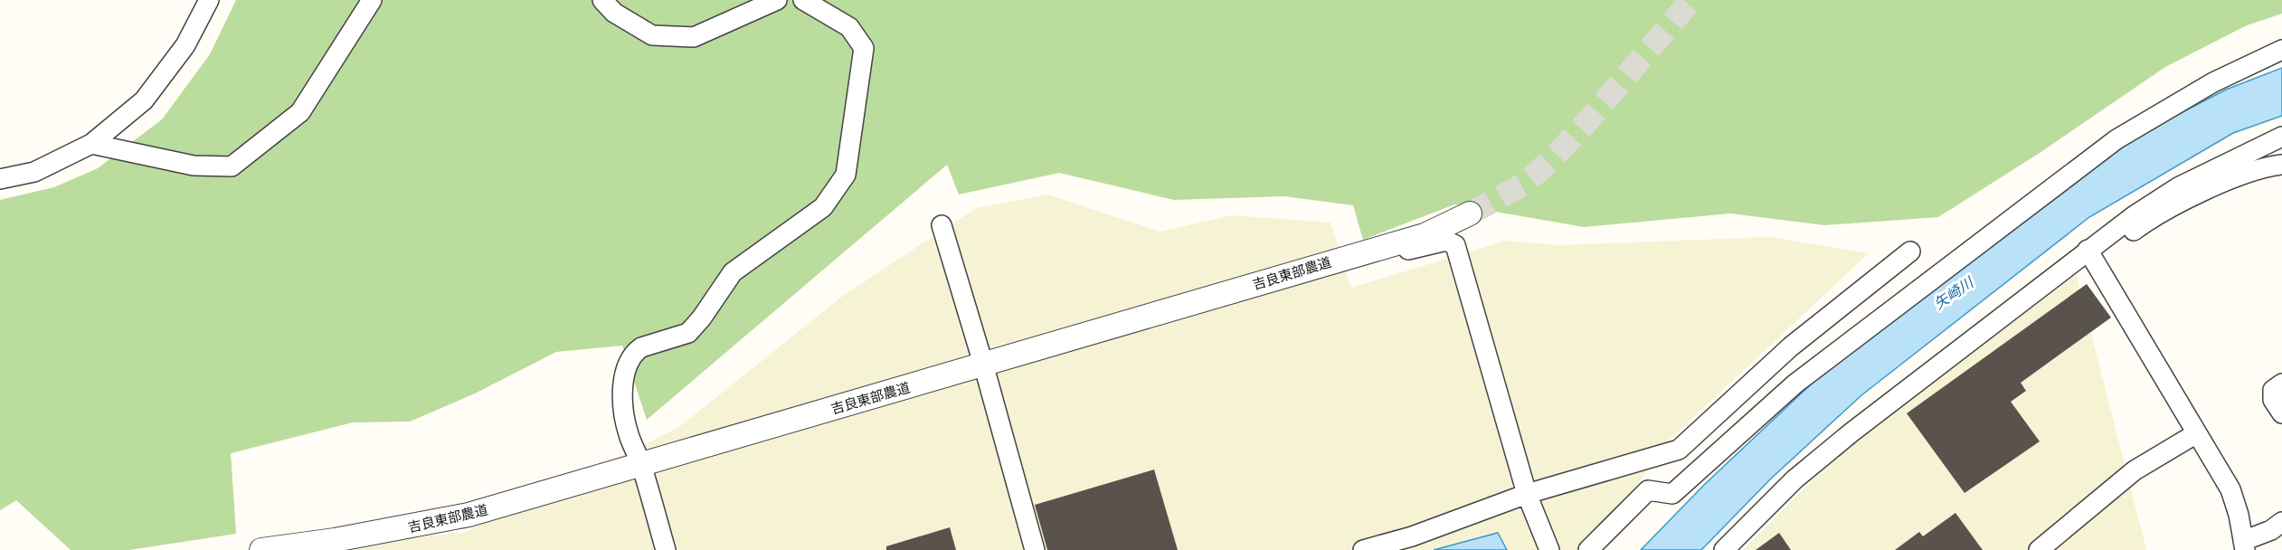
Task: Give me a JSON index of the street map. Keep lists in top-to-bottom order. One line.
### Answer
{"streets":{"street":["吉良東部農道"]},"water":["矢崎川"]}
